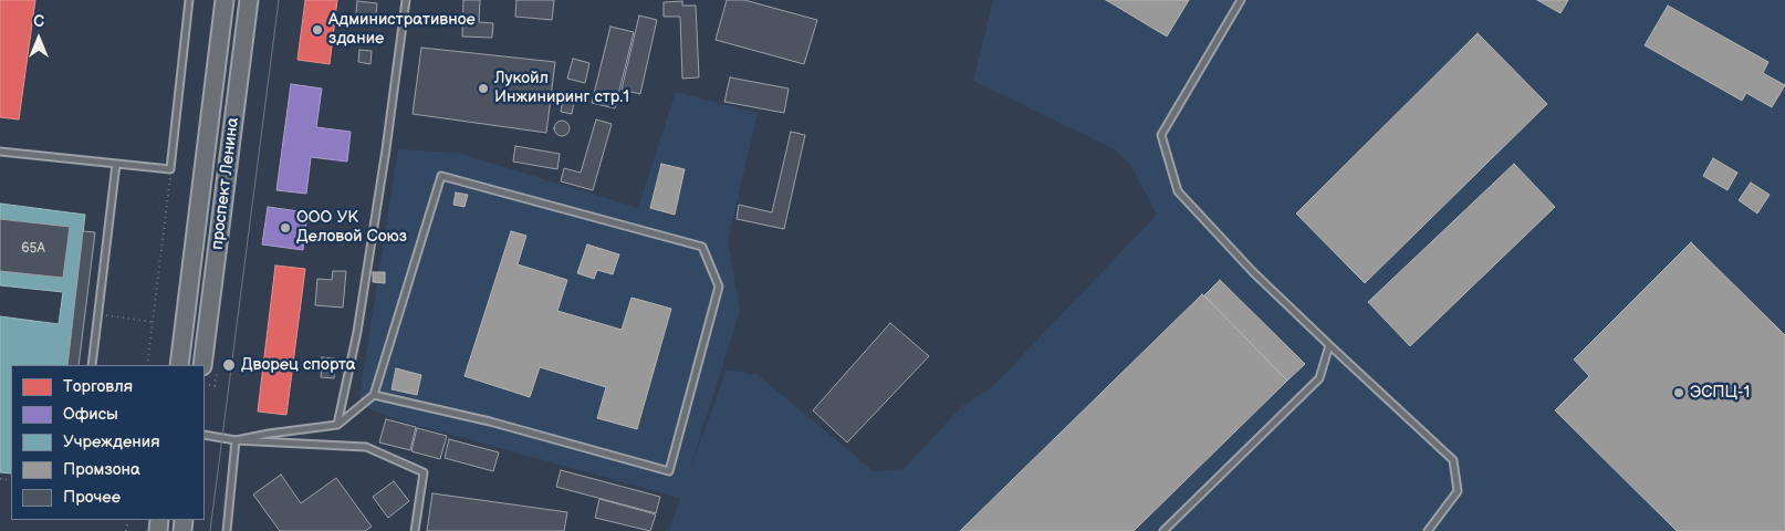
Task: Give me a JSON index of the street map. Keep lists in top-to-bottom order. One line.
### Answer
{"streets":{"main road":["проспект Ленина"]},"places":["Административное здание","Лукойл Инжиниринг стр.1","ООО УК Деловой Союз","Дворец спорта","ЭСПЦ-1"],"house_numbers":["65А"],"legend":["Торговля","Офисы","Учреждения","Промзона","Прочее"],"north":"top"}
